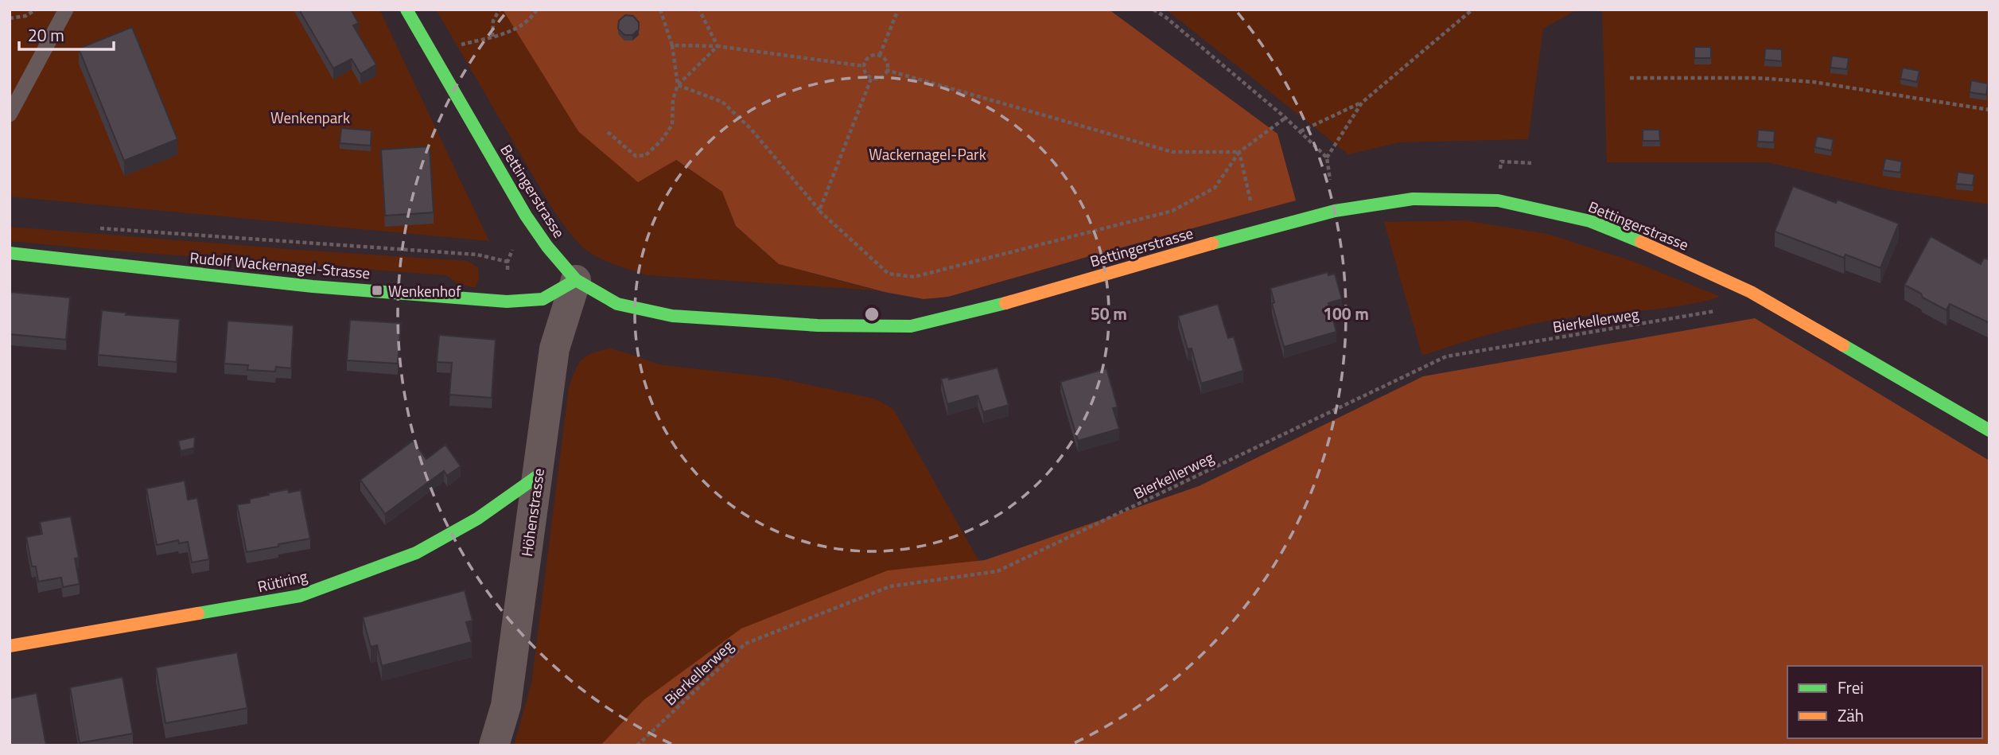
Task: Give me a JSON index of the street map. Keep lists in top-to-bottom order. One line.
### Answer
{"streets":{"street":["Bettingerstrasse","Rudolf Wackernagel-Strasse","Höhenstrasse","Rütiring"],"path":["Bierkellerweg"]},"crossings":[["Bettingerstrasse","Rudolf Wackernagel-Strasse"],["Bettingerstrasse","Bierkellerweg"],["Bettingerstrasse","Höhenstrasse"],["Rudolf Wackernagel-Strasse","Höhenstrasse"],["Höhenstrasse","Rütiring"]],"parks":["Wenkenpark","Wackernagel-Park"],"places":{"transit":["Wenkenhof"]},"legend":["Frei","Zäh"],"scale_bar":"20 m","rings":["50 m","100 m"]}
